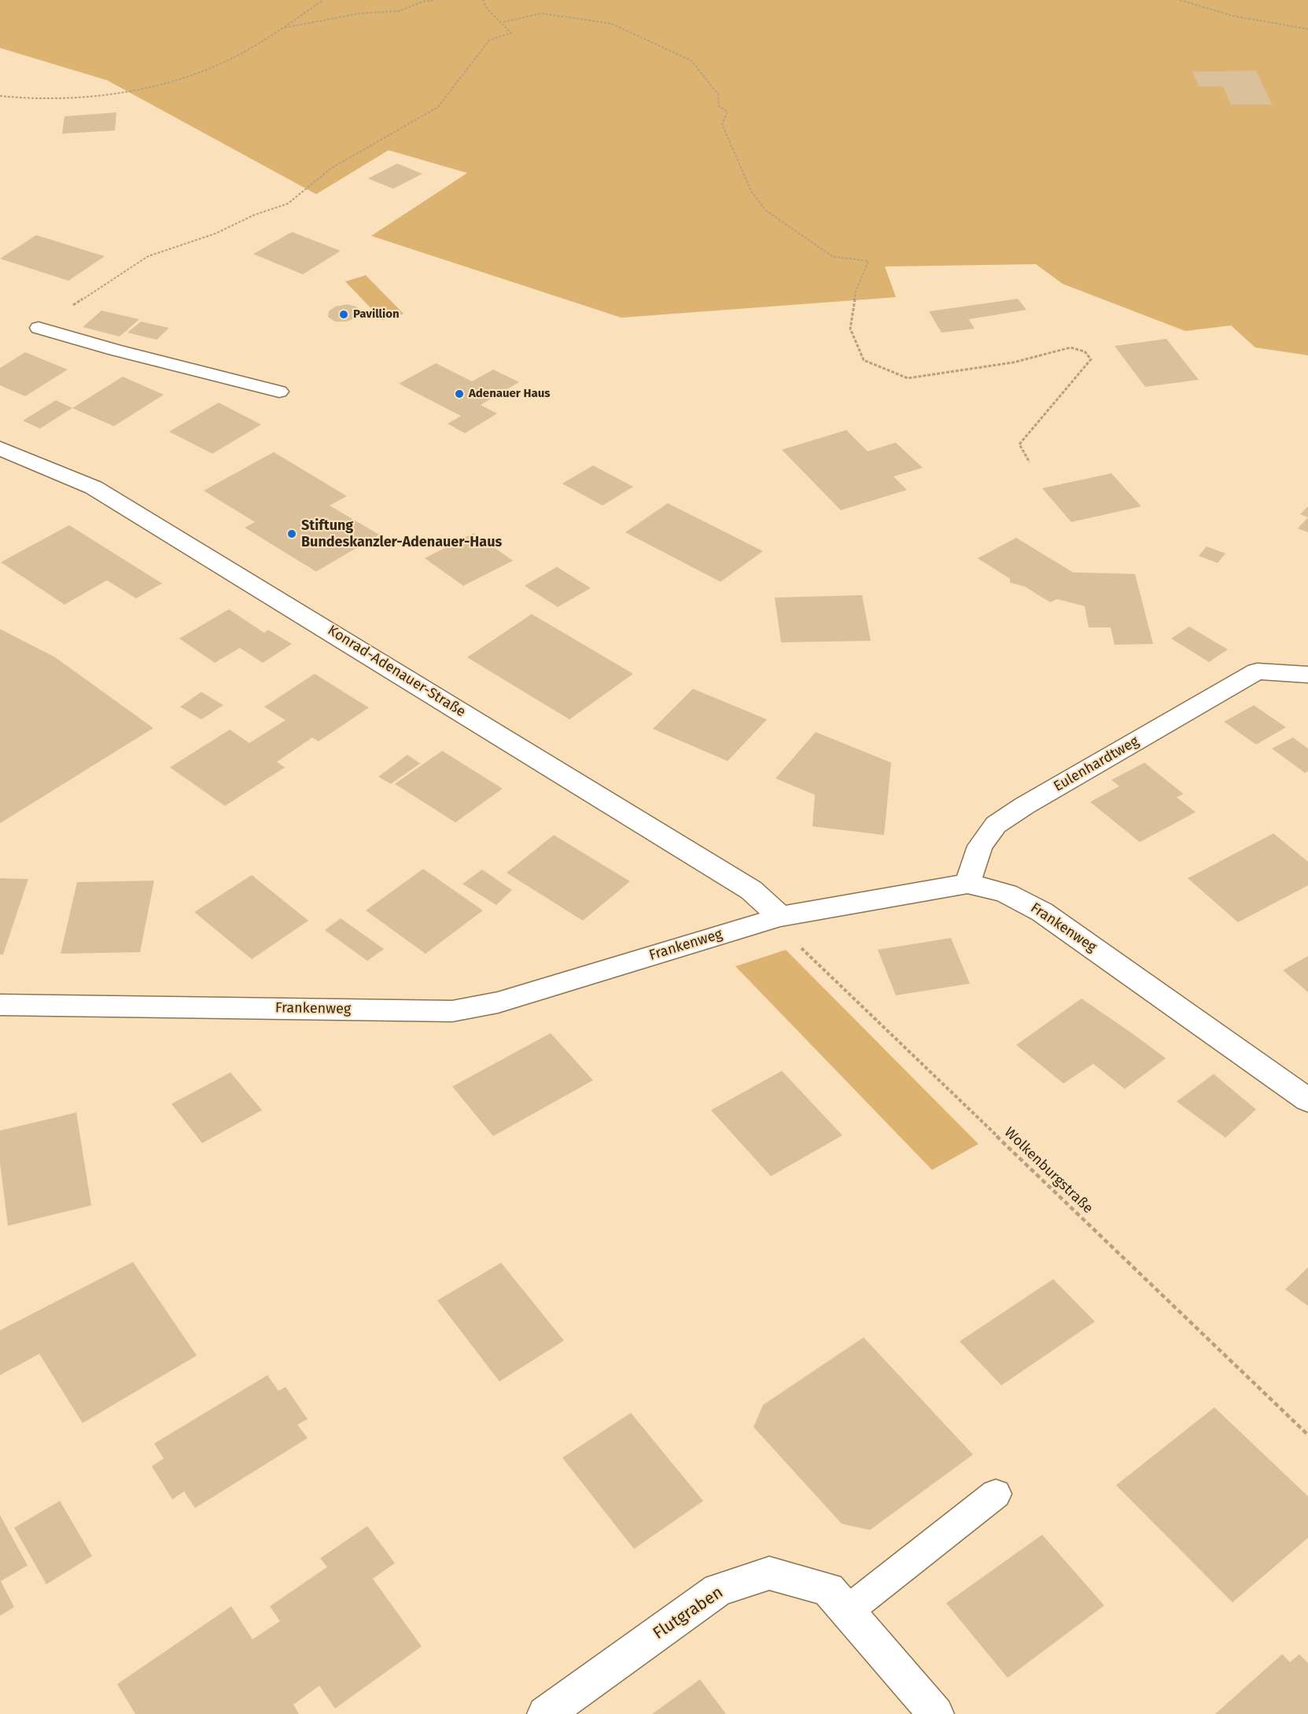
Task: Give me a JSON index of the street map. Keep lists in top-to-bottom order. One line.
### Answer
{"streets":{"street":["Konrad-Adenauer-Straße","Eulenhardtweg","Frankenweg","Flutgraben"],"path":["Wolkenburgstraße"]},"crossings":[["Konrad-Adenauer-Straße","Frankenweg"],["Konrad-Adenauer-Straße","Wolkenburgstraße"],["Eulenhardtweg","Frankenweg"],["Frankenweg","Wolkenburgstraße"]],"places":["Pavillion","Adenauer Haus","Stiftung Bundeskanzler-Adenauer-Haus"]}
